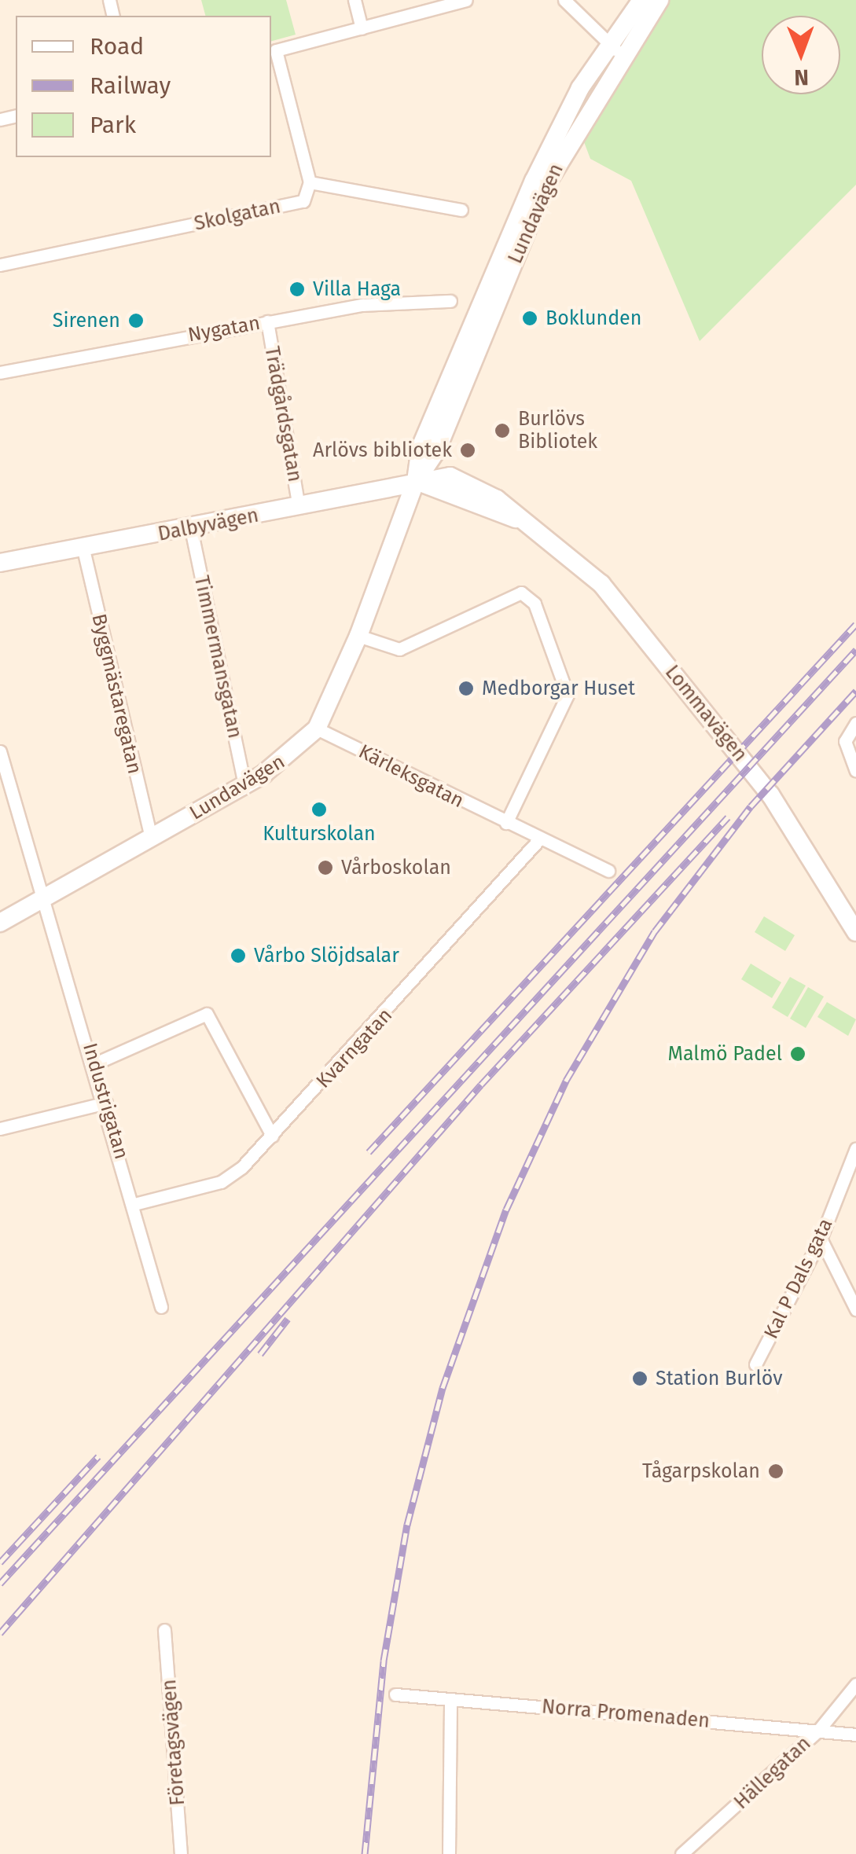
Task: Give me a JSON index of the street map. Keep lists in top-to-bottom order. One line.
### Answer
{"streets":{"main road":["Lundavägen","Dalbyvägen","Lommavägen"],"street":["Skolgatan","Nygatan","Trädgårdsgatan","Timmermansgatan","Byggmästaregatan","Kärleksgatan","Kvarngatan","Industrigatan","Kal P Dals gata","Norra Promenaden","Företagsvägen","Hällegatan"]},"crossings":[["Lundavägen","Dalbyvägen"],["Lundavägen","Timmermansgatan"],["Lundavägen","Byggmästaregatan"],["Lundavägen","Lommavägen"],["Lundavägen","Kärleksgatan"],["Lundavägen","Industrigatan"],["Nygatan","Trädgårdsgatan"],["Trädgårdsgatan","Dalbyvägen"],["Dalbyvägen","Timmermansgatan"],["Dalbyvägen","Byggmästaregatan"],["Dalbyvägen","Lommavägen"],["Kärleksgatan","Kvarngatan"],["Kvarngatan","Industrigatan"],["Norra Promenaden","Hällegatan"]],"places":["Villa Haga","Boklunden","Sirenen","Burlövs Bibliotek","Arlövs bibliotek","Medborgar Huset","Kulturskolan","Vårboskolan","Vårbo Slöjdsalar","Malmö Padel","Station Burlöv","Tågarpskolan"],"legend":["Road","Railway","Park"],"north":"bottom"}
